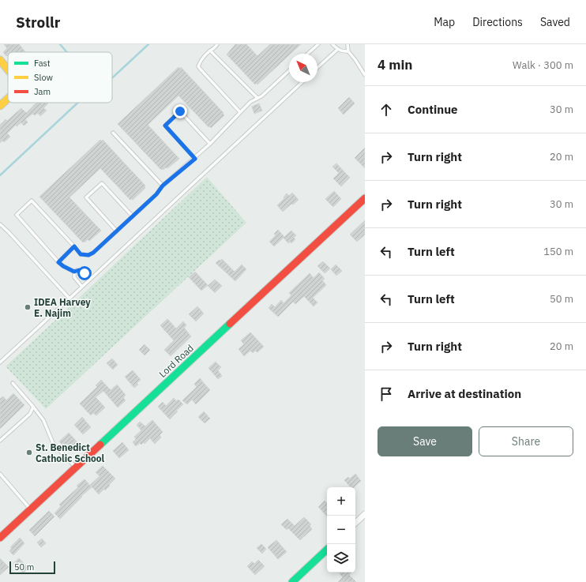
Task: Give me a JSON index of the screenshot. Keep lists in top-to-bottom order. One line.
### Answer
{"streets":{"street":["Lord Road"]},"places":["IDEA Harvey E. Najim","St. Benedict Catholic School"],"legend":["Fast","Slow","Jam"],"scale_bar":"50 m","north":"top left","page":{"header":"Strollr","nav":["Map","Directions","Saved"],"heading":["4 min","Walk · 300 m"],"list":[["Continue","30 m"],["Turn right","20 m"],["Turn right","30 m"],["Turn left","150 m"],["Turn left","50 m"],["Turn right","20 m"],"Arrive at destination"],"buttons":["Save","Share"],"map_buttons":["+","−"],"scale":"50 m"}}
